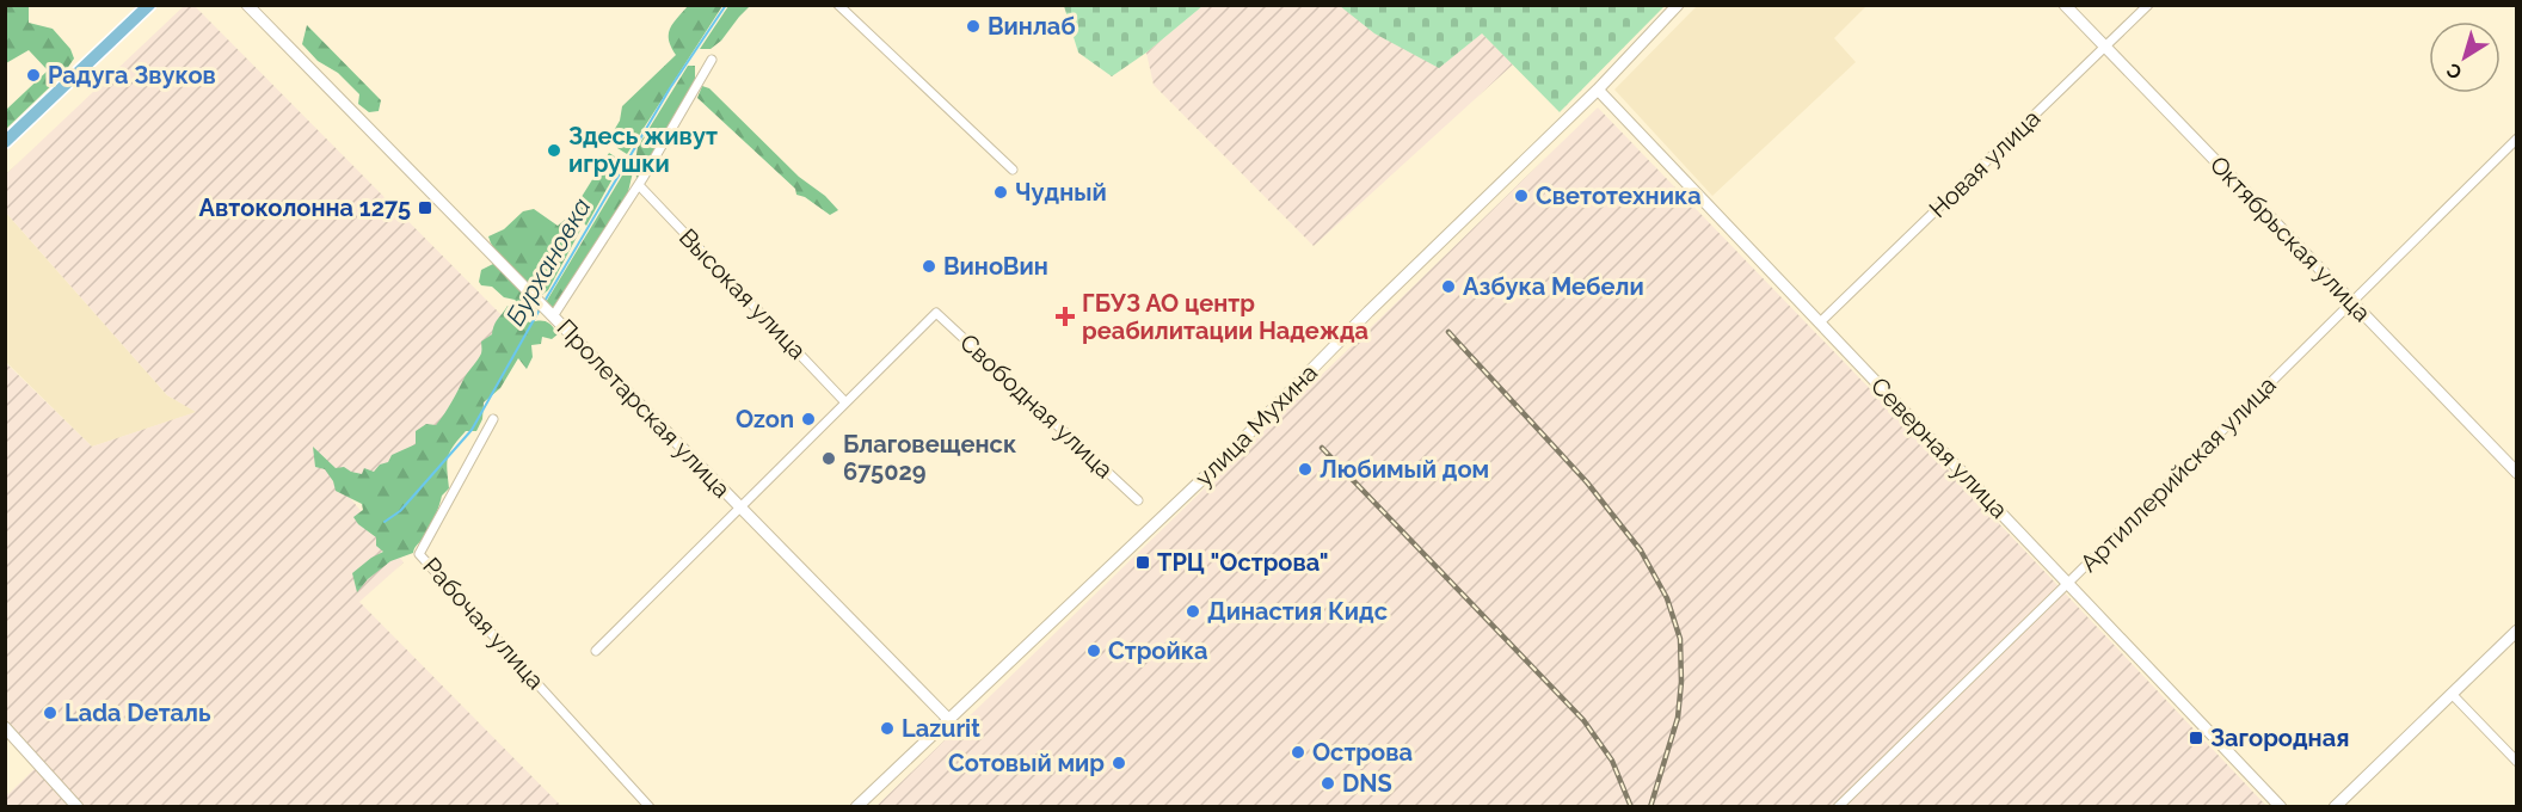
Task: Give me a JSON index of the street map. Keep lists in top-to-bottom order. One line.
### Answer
{"streets":{"street":["Новая улица","Октябрьская улица","Высокая улица","Свободная улица","Пролетарская улица","улица Мухина","Северная улица","Артиллерийская улица","Рабочая улица"]},"crossings":[["Новая улица","Октябрьская улица"],["Новая улица","Северная улица"],["Октябрьская улица","Артиллерийская улица"],["Высокая улица","Свободная улица"],["Пролетарская улица","улица Мухина"],["улица Мухина","Северная улица"],["Северная улица","Артиллерийская улица"]],"water":["Бурхановка"],"places":{"other":["Винлаб","Радуга Звуков","Здесь живут игрушки","Чудный","Светотехника","ВиноВин","Азбука Мебели","Ozon","Благовещенск 675029","Любимый дом","Династия Кидс","Стройка","Lada Dеталь","Lazurit","Острова","Сотовый мир","DNS"],"transit":["Автоколонна 1275","ТРЦ \"Острова\"","Загородная"],"health":["ГБУЗ АО центр реабилитации Надежда"]},"north":"bottom left"}
